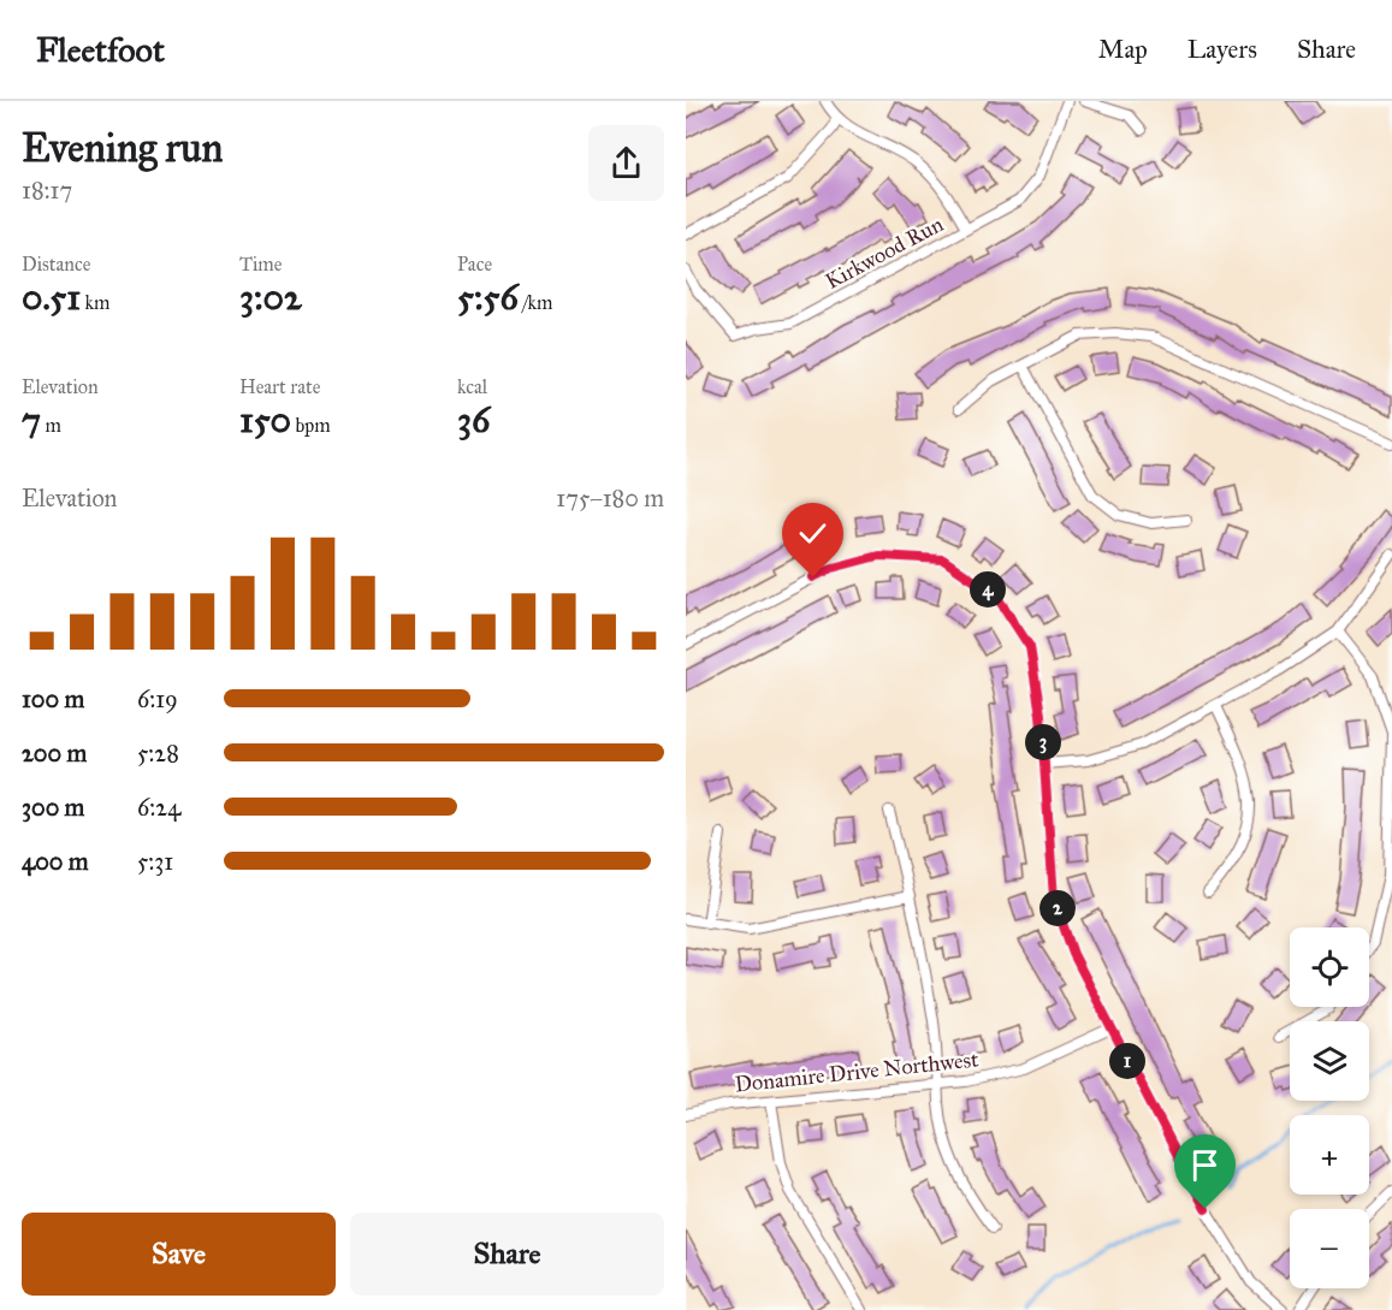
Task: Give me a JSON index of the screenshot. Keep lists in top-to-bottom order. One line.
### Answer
{"streets":{"street":["Kirkwood Run","Donamire Drive Northwest"]},"page":{"header":"Fleetfoot","nav":["Map","Layers","Share"],"heading":["Evening run","18:17"],"stats":[["Distance","0.51 km"],["Time","3:02"],["Pace","5:56 /km"],["Elevation","7 m"],["Heart rate","150 bpm"],["kcal","36"]],"chart":["Elevation","175–180 m"],"pins":["4","3","2","1"],"list":[{"name":"100 m","note":"6:19"},{"name":"200 m","note":"5:28"},{"name":"300 m","note":"6:24"},{"name":"400 m","note":"5:31"}],"map_buttons":["+","−"],"buttons":["Save","Share"]}}
